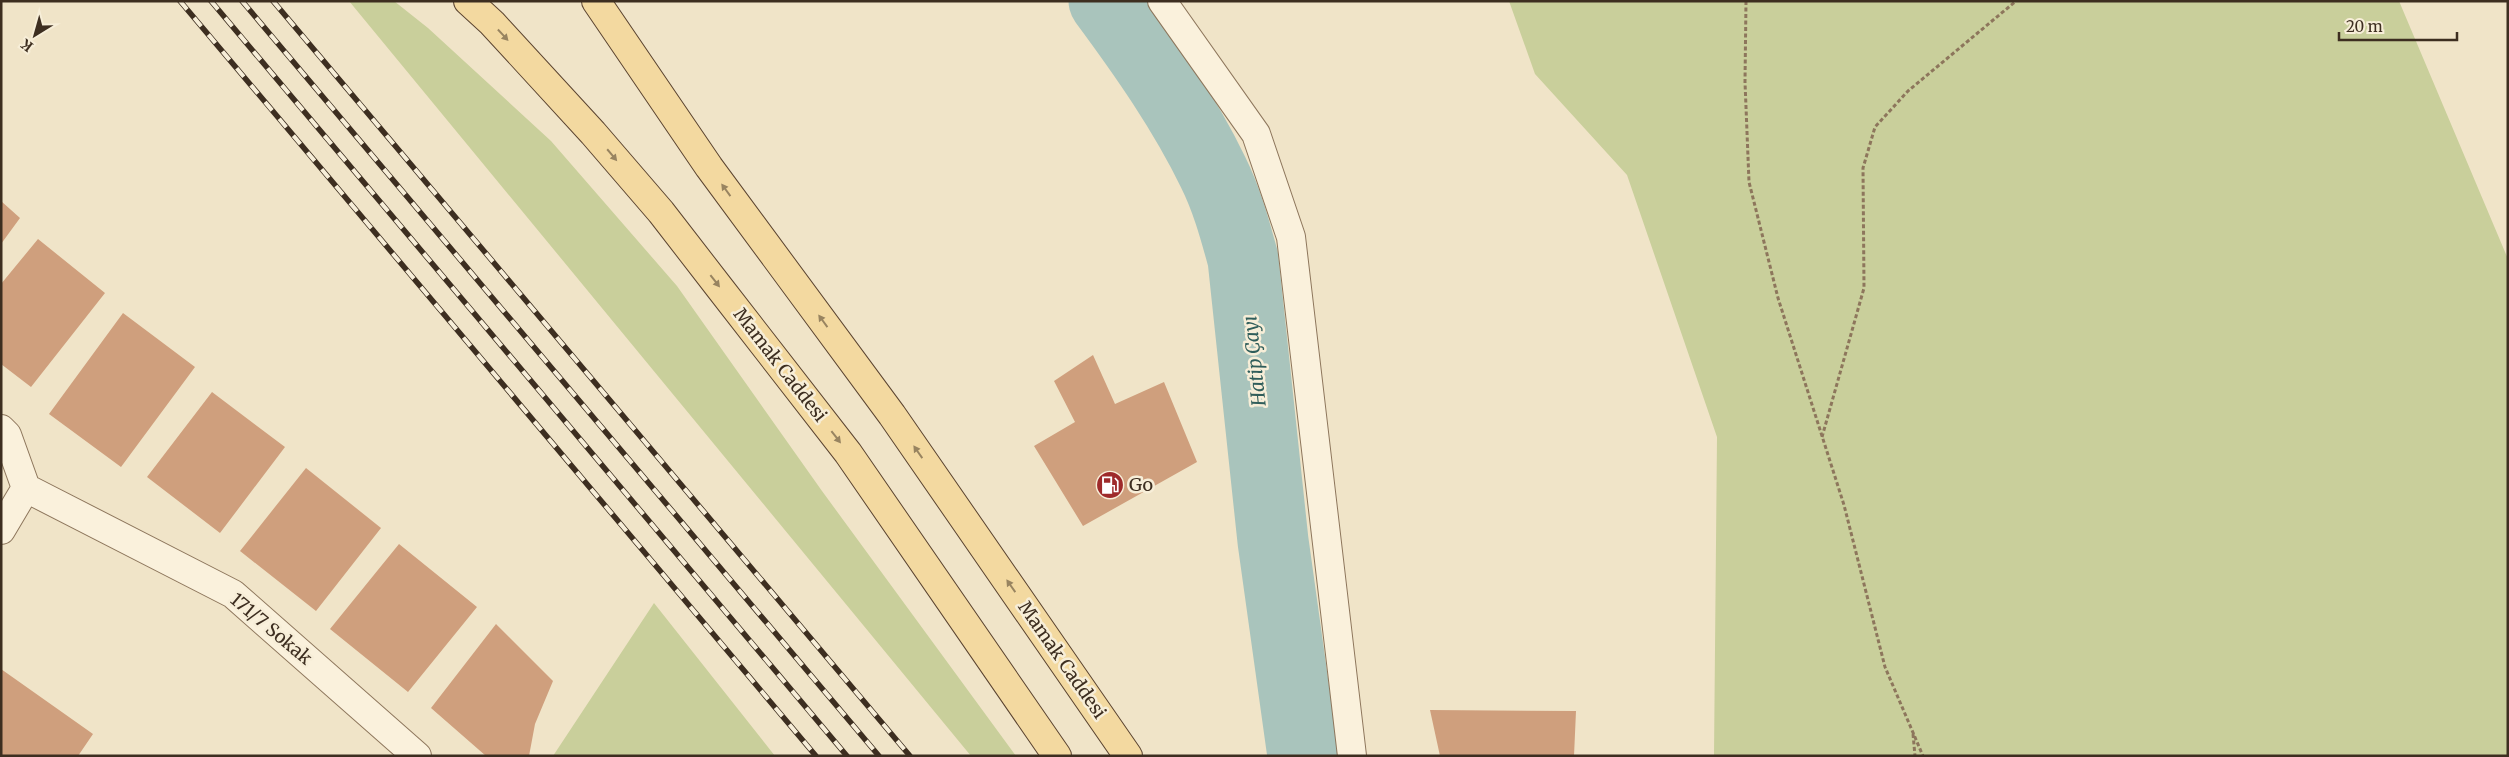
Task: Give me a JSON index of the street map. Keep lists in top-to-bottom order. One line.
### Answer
{"streets":{"main road":["Mamak Caddesi"],"street":["171/7 Sokak"]},"water":["Hatip Çayı"],"places":{"fuel station":["Go"]},"scale_bar":"20 m","north":"bottom left"}
